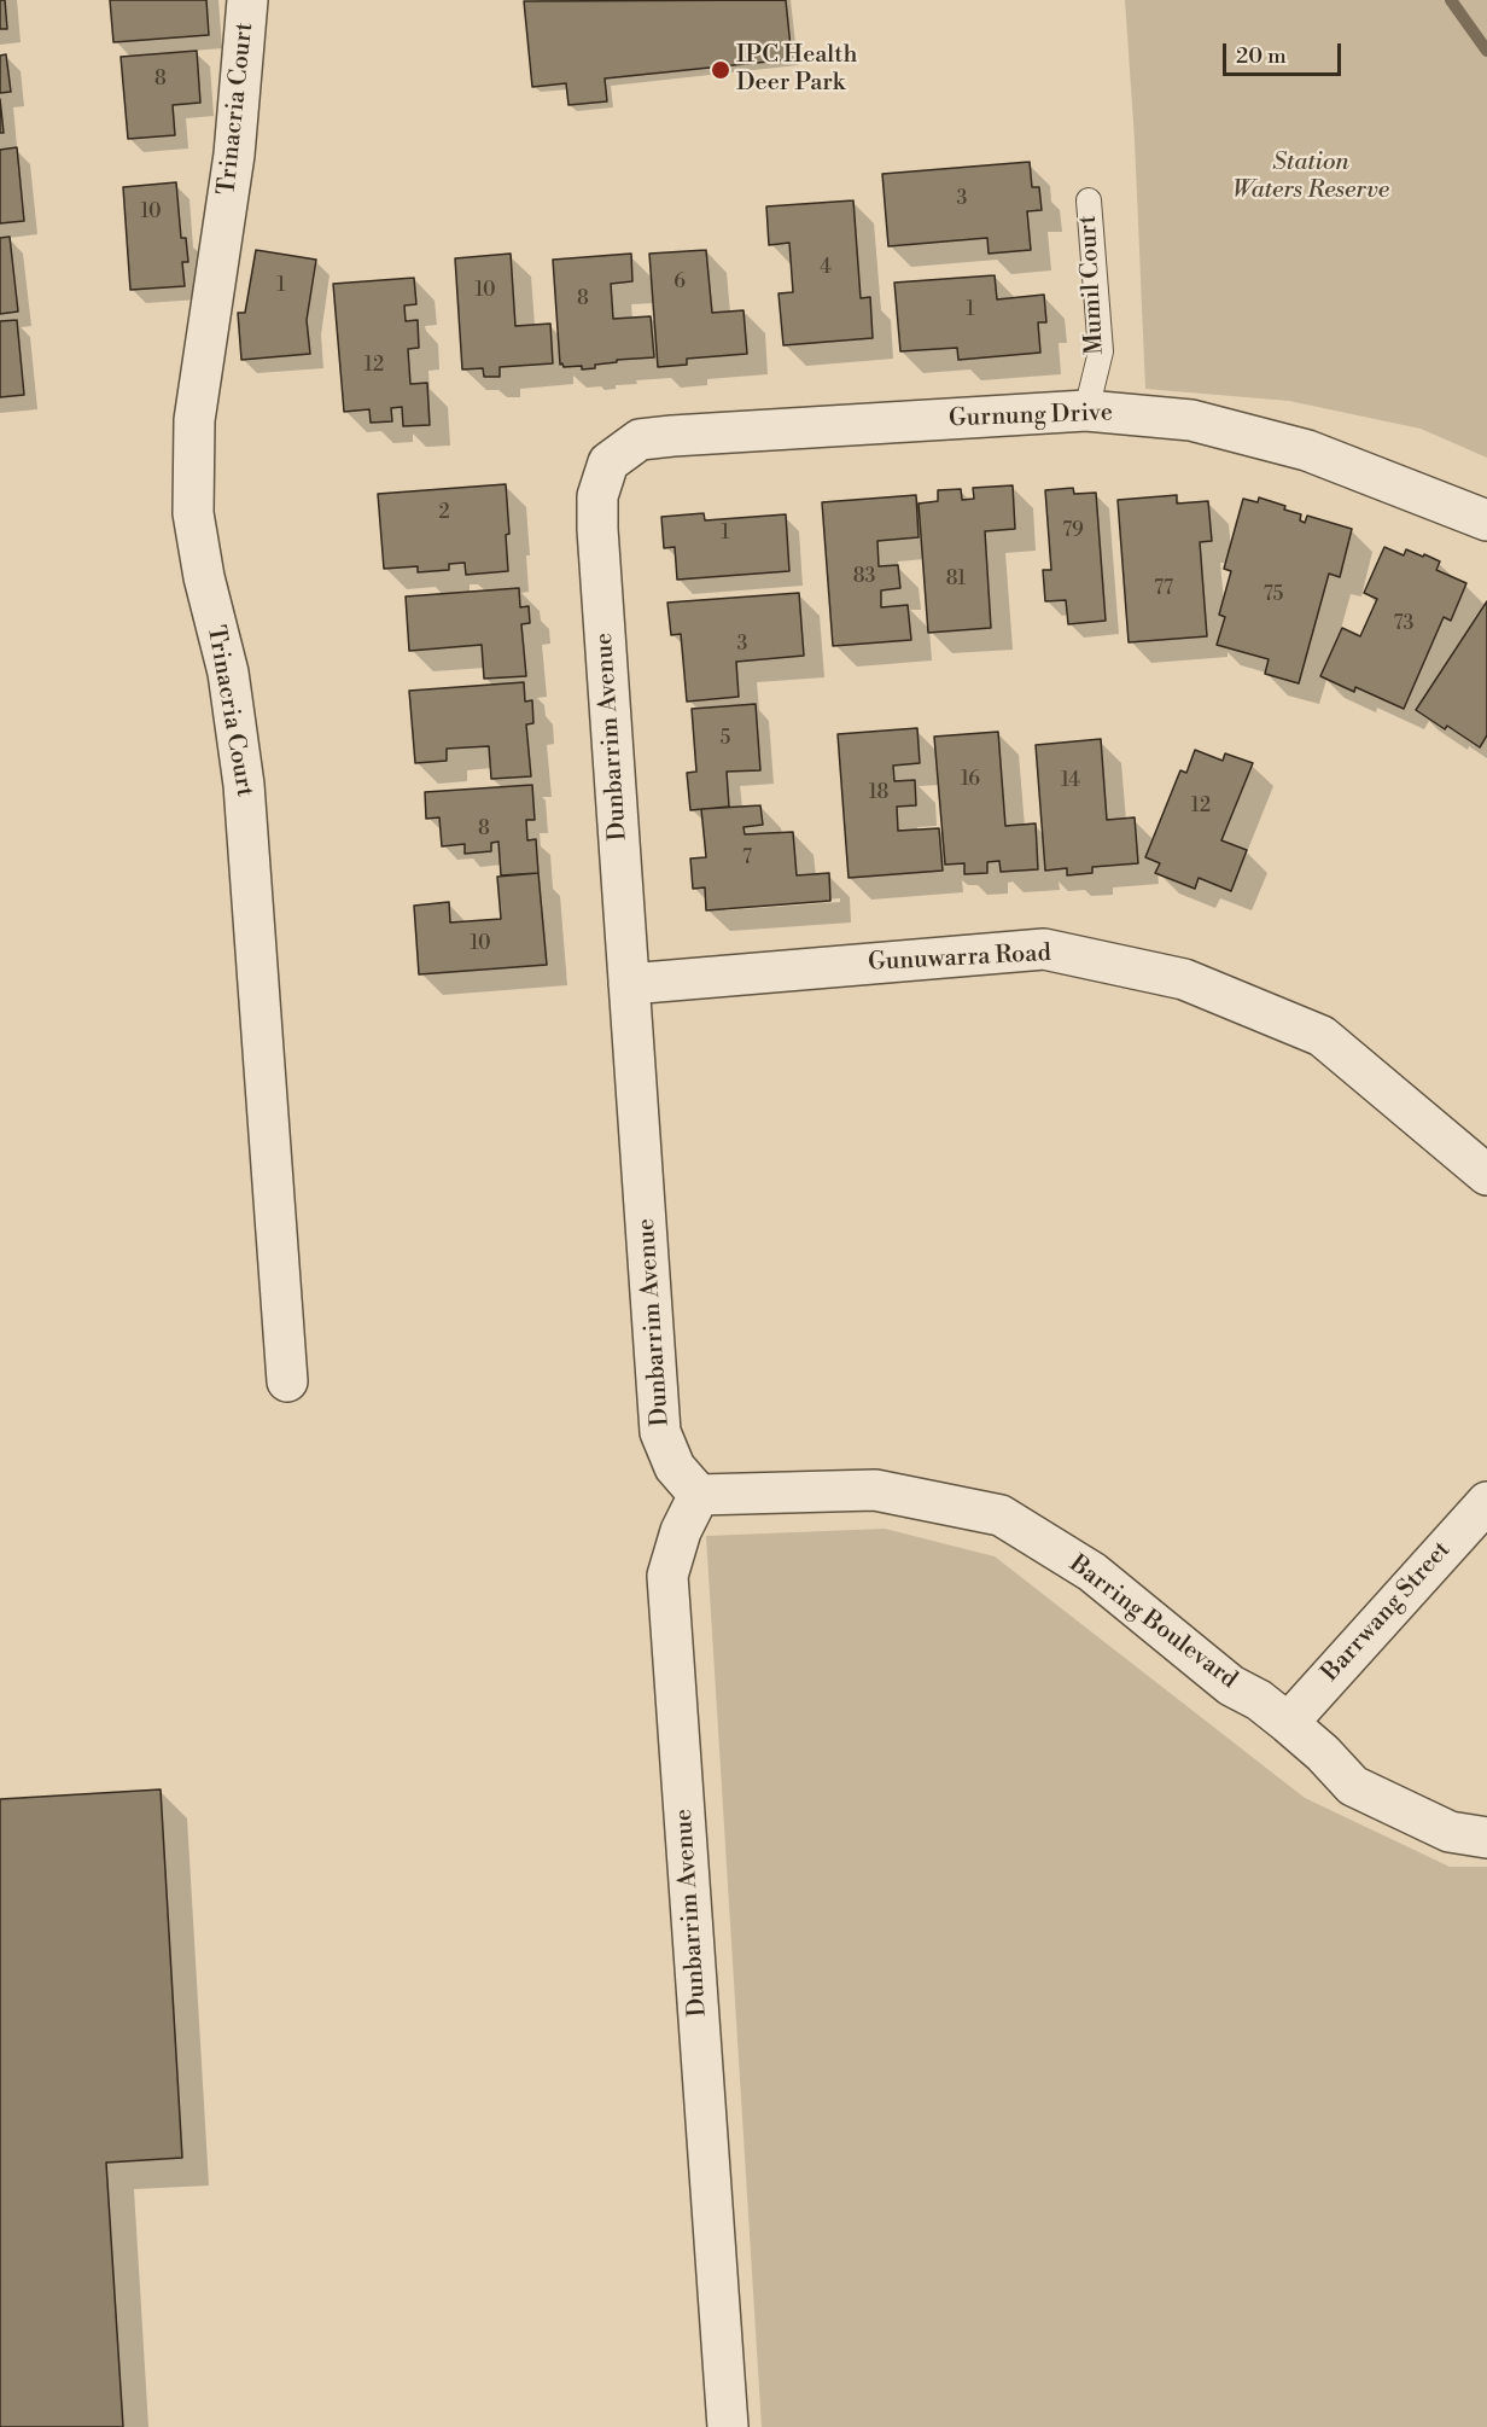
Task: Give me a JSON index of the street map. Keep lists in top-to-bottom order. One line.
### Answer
{"streets":{"street":["Trinacria Court","Gurnung Drive","Dunbarrim Avenue","Gunuwarra Road","Barrwang Street","Barring Boulevard"],"lane":["Mumil Court"]},"crossings":[["Mumil Court","Gurnung Drive"],["Gurnung Drive","Dunbarrim Avenue"],["Dunbarrim Avenue","Gunuwarra Road"],["Dunbarrim Avenue","Barring Boulevard"],["Barrwang Street","Barring Boulevard"]],"parks":["Station Waters Reserve"],"places":["IPC Health Deer Park"],"house_numbers":["8","3","10","4","6","1","10","8","1","12","2","79","1","83","81","77","75","73","3","5","16","14","18","12","8","7","10"],"scale_bar":"20 m"}
